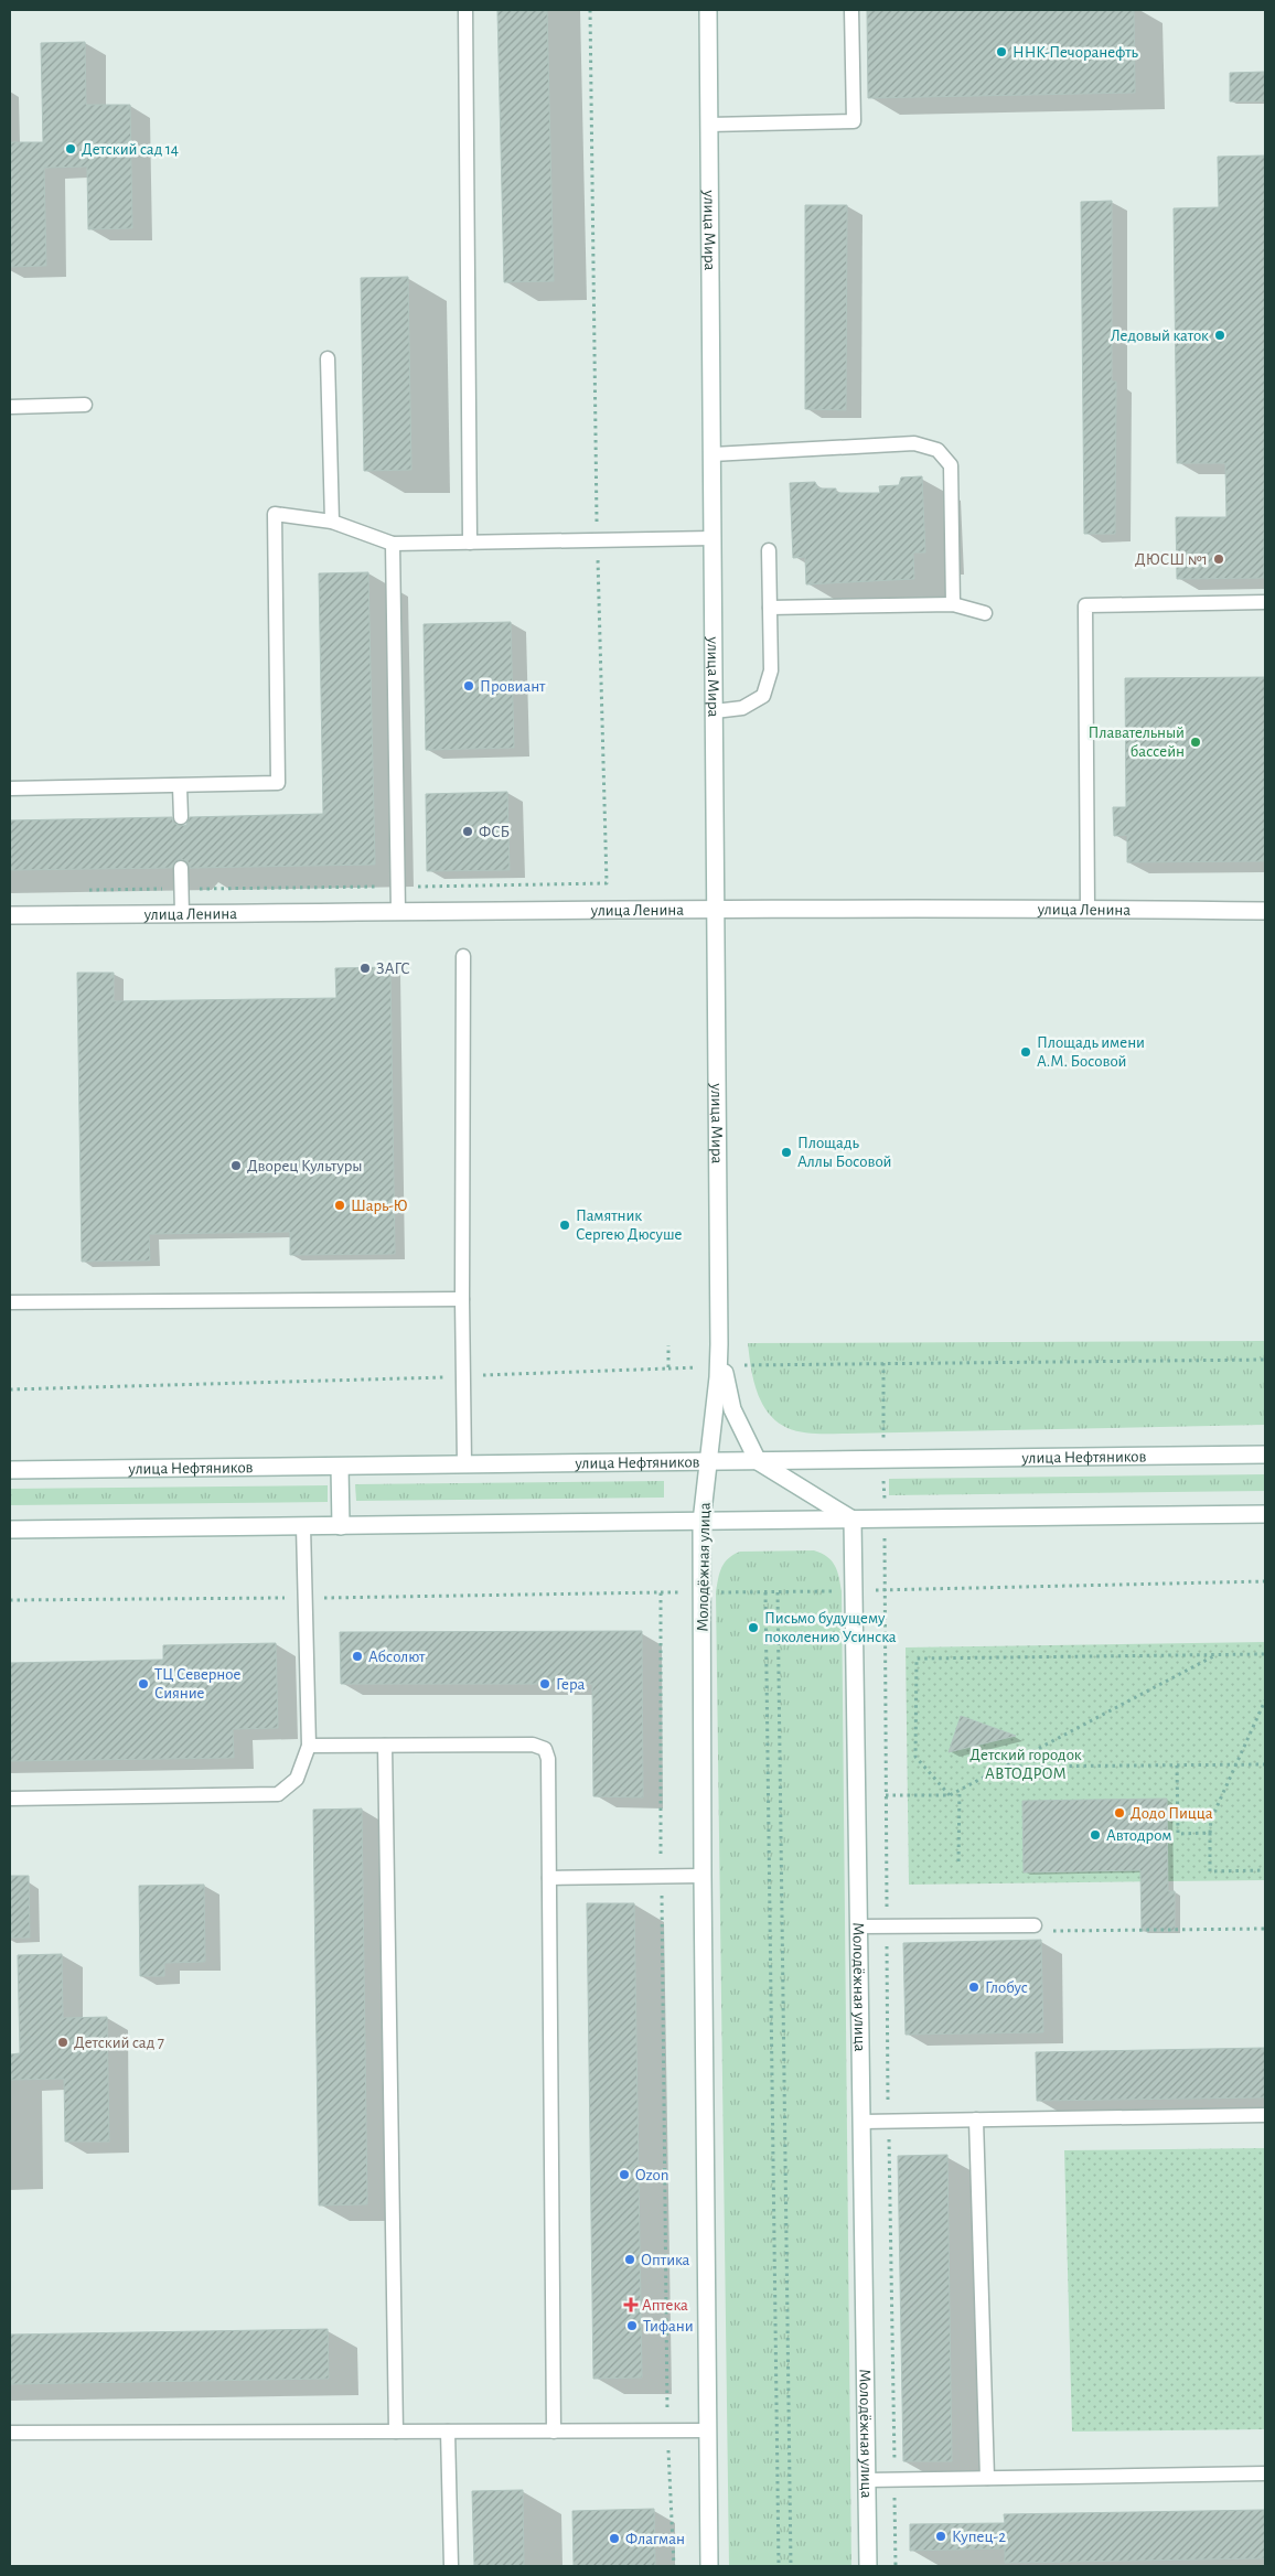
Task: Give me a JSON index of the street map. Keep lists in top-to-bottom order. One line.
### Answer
{"streets":{"main road":["улица Мира","улица Ленина","улица Нефтяников","Молодёжная улица"]},"crossings":[["улица Мира","улица Ленина"],["улица Мира","улица Нефтяников"],["улица Мира","Молодёжная улица"],["улица Нефтяников","Молодёжная улица"]],"parks":["Детский городок АВТОДРОМ"],"places":{"other":["ННК-Печоранефть","Детский сад 14","Ледовый каток","ДЮСШ №1","Провиант","Плавательный бассейн","ФСБ","ЗАГС","Площадь имени А.М. Босовой","Площадь Аллы Босовой","Дворец Культуры","Шарь-Ю","Памятник Сергею Дюсуше","Письмо будущему поколению Усинска","Абсолют","ТЦ Северное Сияние","Гера","Додо Пицца","Автодром","Глобус","Детский сад 7","Ozon","Оптика","Тифани","Купец-2","Флагман"],"health":["Аптека"]}}
